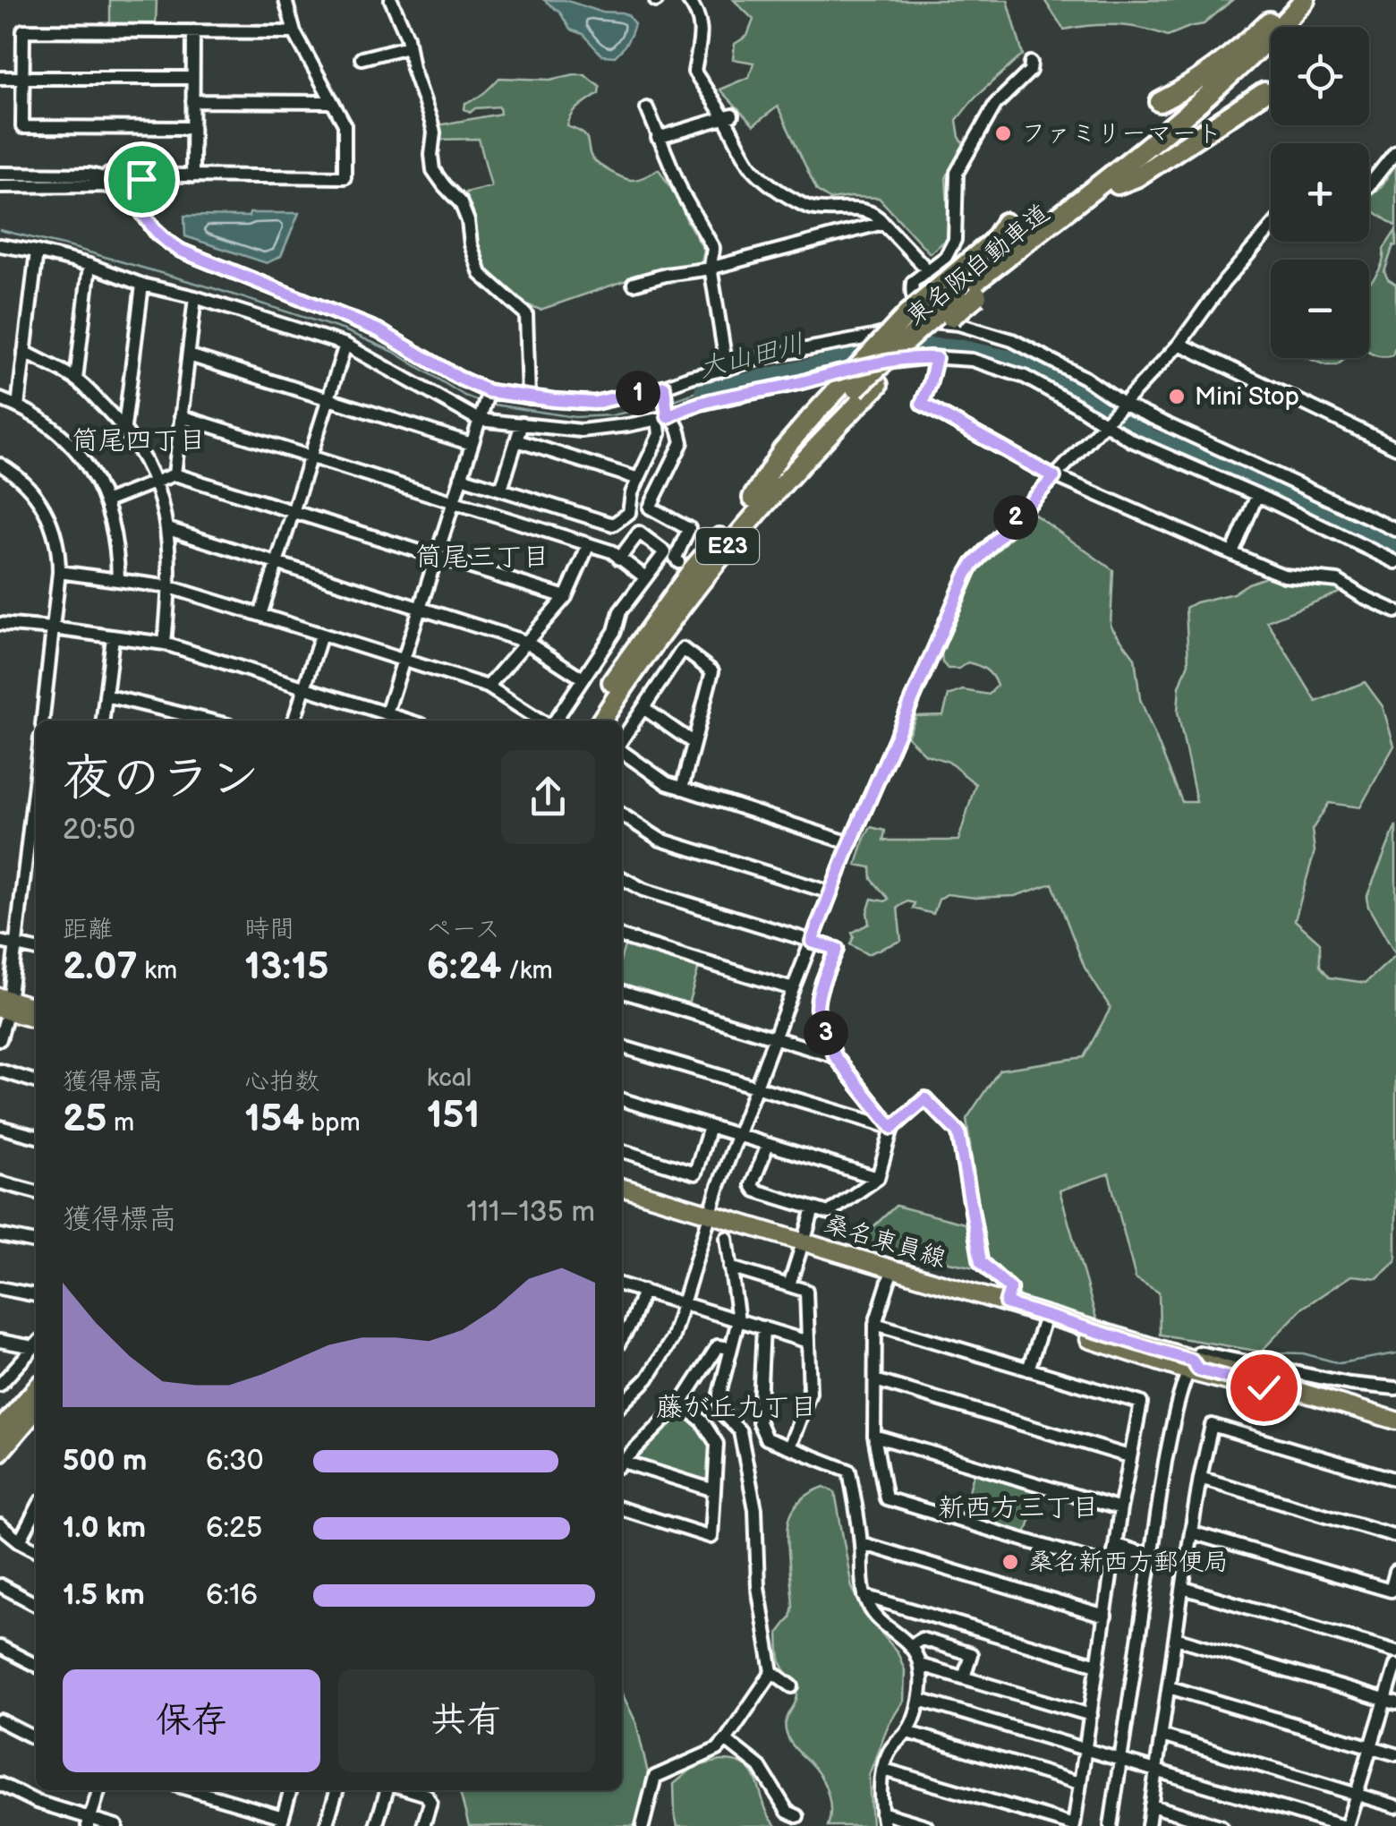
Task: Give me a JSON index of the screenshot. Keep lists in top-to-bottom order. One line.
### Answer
{"streets":{"highway":["東名阪自動車道","E23"],"main road":["桑名東員線"]},"districts":["筒尾四丁目","筒尾三丁目","藤が丘九丁目","新西方三丁目"],"water":["大山田川"],"places":["ファミリーマート","Mini Stop","桑名新西方郵便局"],"page":{"map_buttons":["+","−"],"pins":["1","2","3"],"heading":["夜のラン","20:50"],"stats":[["距離","2.07 km"],["時間","13:15"],["ペース","6:24 /km"],["獲得標高","25 m"],["心拍数","154 bpm"],["kcal","151"]],"chart":["獲得標高","111–135 m"],"list":[{"name":"500 m","note":"6:30"},{"name":"1.0 km","note":"6:25"},{"name":"1.5 km","note":"6:16"}],"buttons":["保存","共有"]}}
